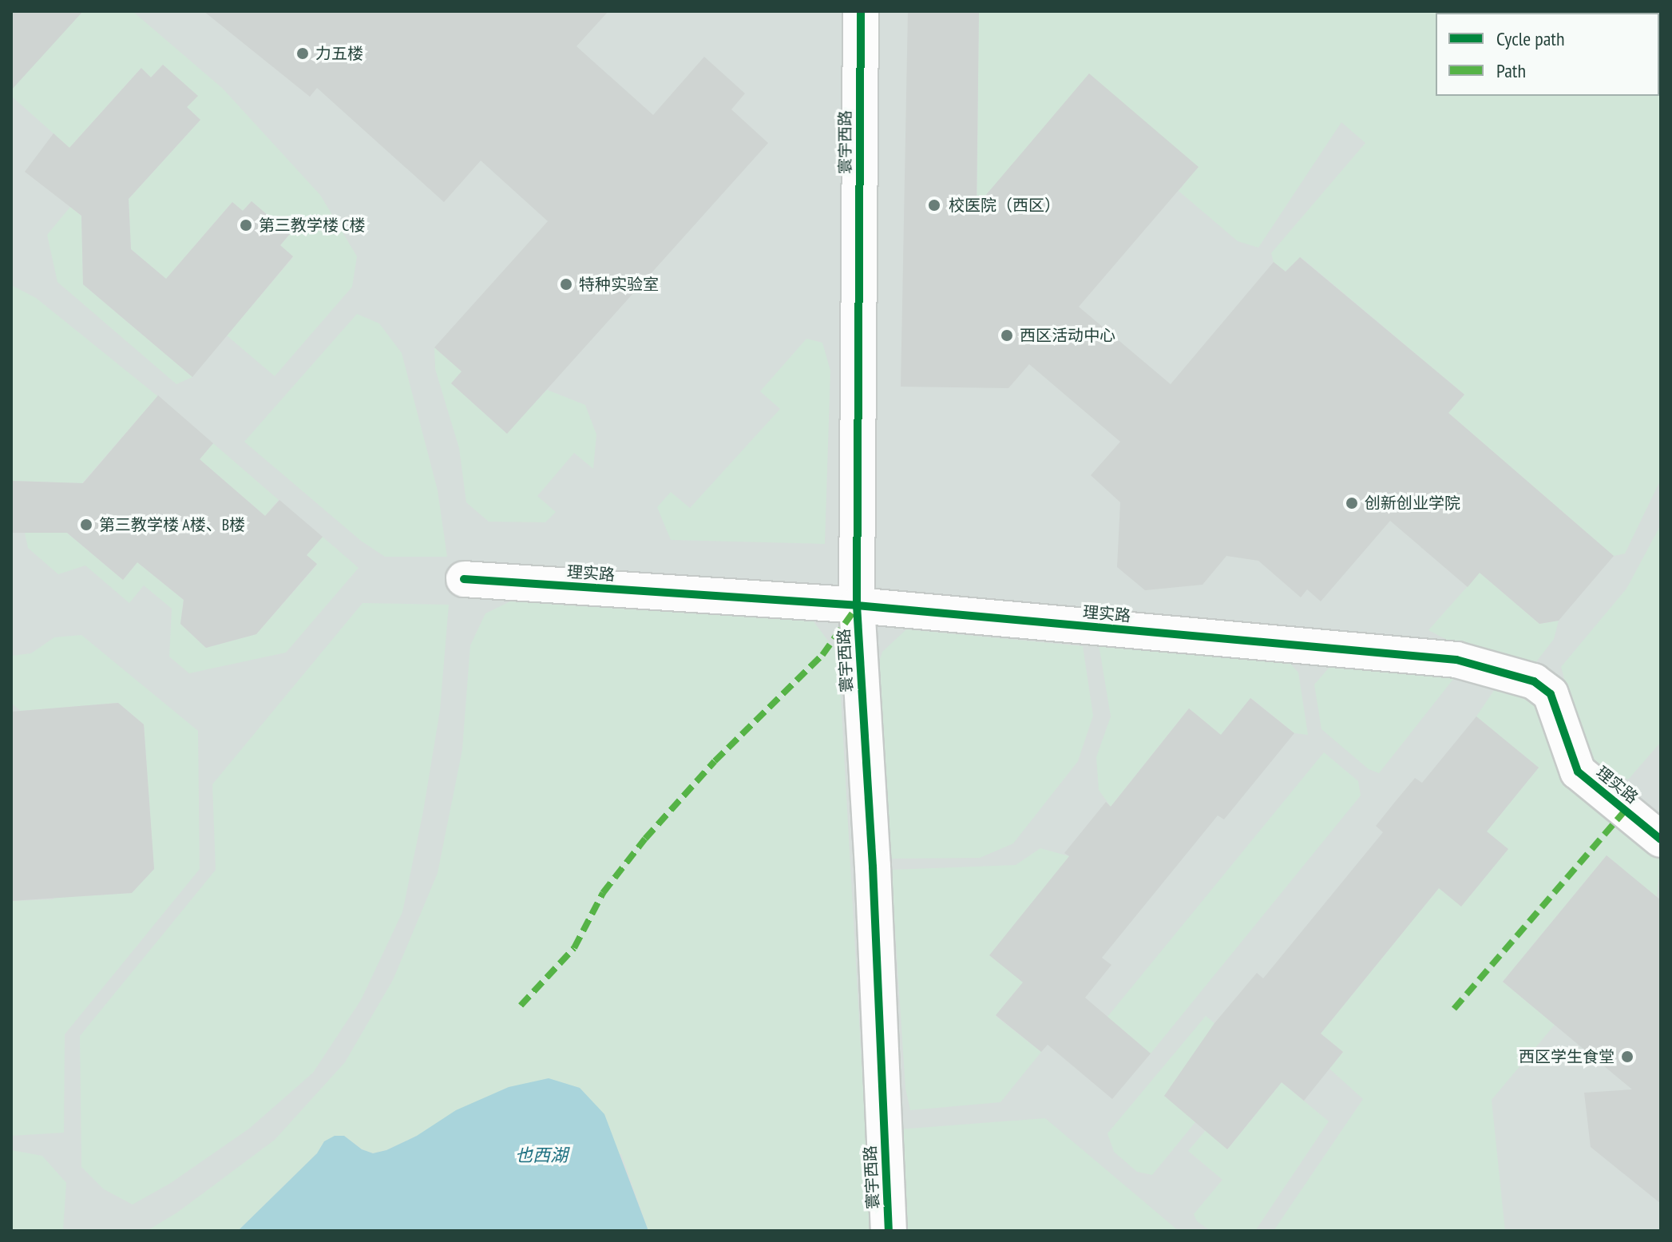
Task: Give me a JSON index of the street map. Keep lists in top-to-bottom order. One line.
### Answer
{"streets":{"street":["寰宇西路","理实路"]},"crossings":[["寰宇西路","理实路"]],"water":["也西湖"],"places":["力五楼","校医院（西区）","第三教学楼 C楼","特种实验室","西区活动中心","创新创业学院","第三教学楼 A楼、B楼","西区学生食堂"],"legend":["Cycle path","Path"]}
